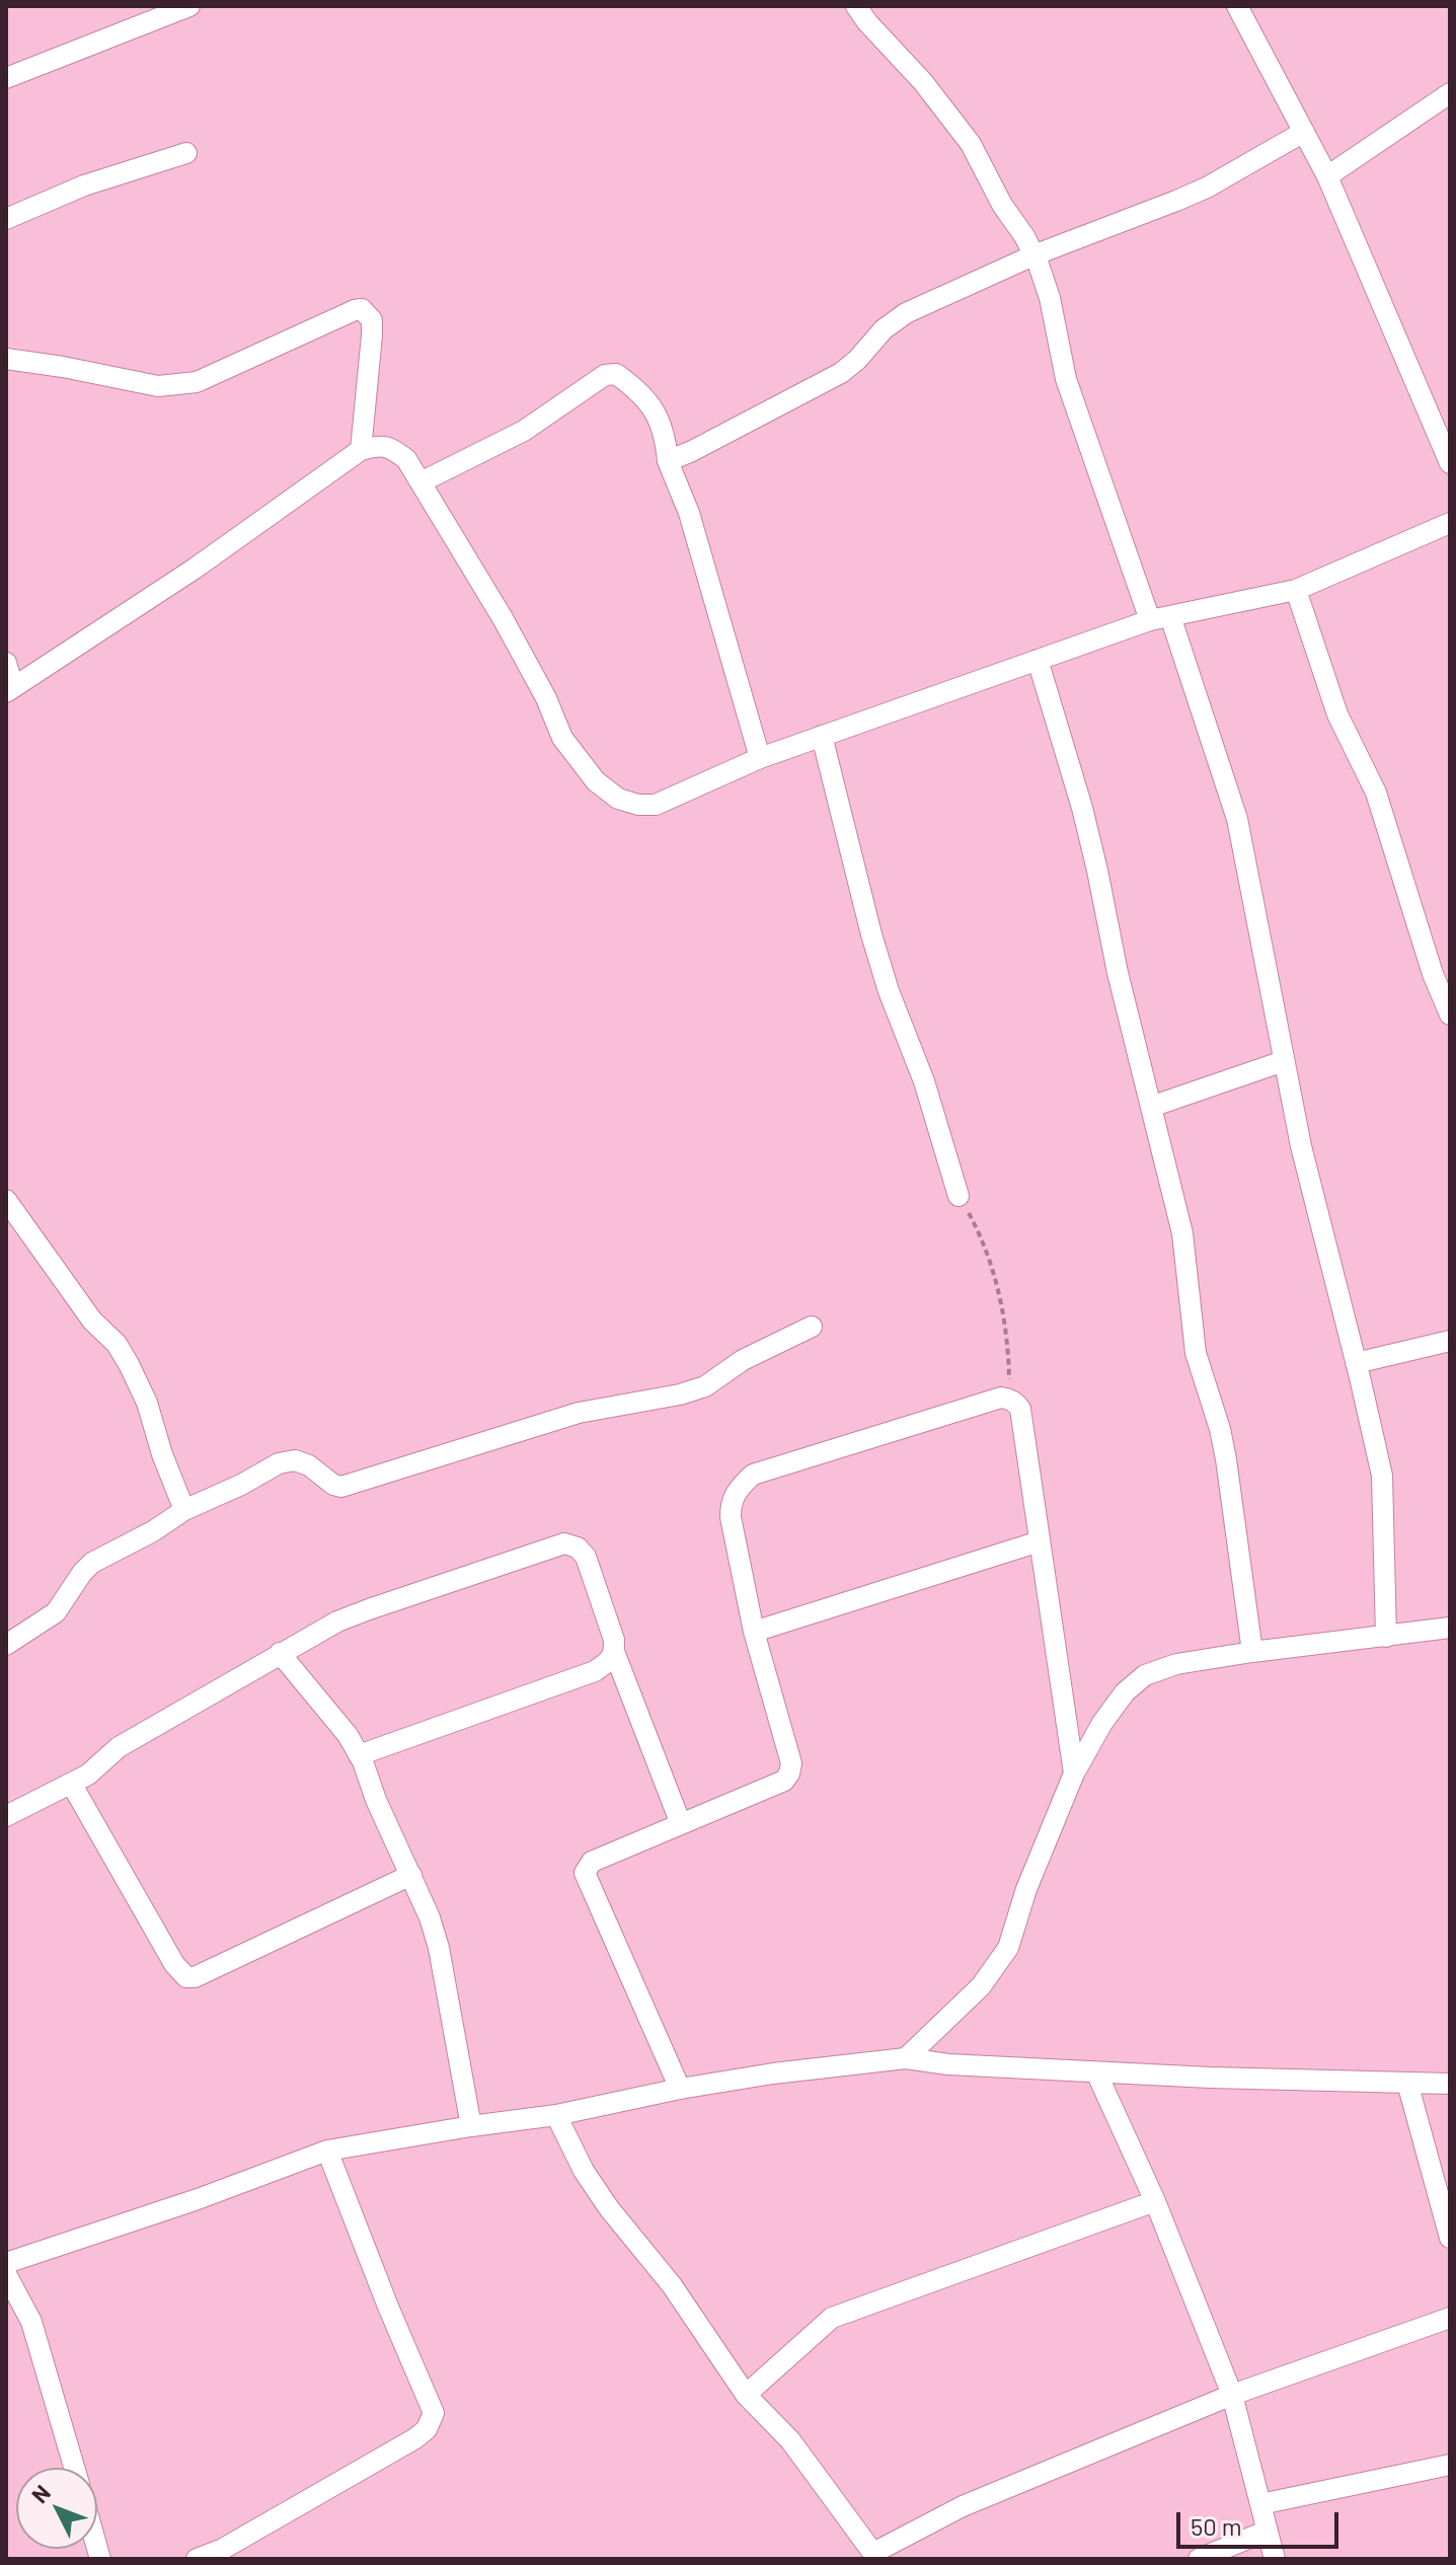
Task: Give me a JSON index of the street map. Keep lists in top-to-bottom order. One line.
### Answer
{"scale_bar":"50 m","north":"top left"}
